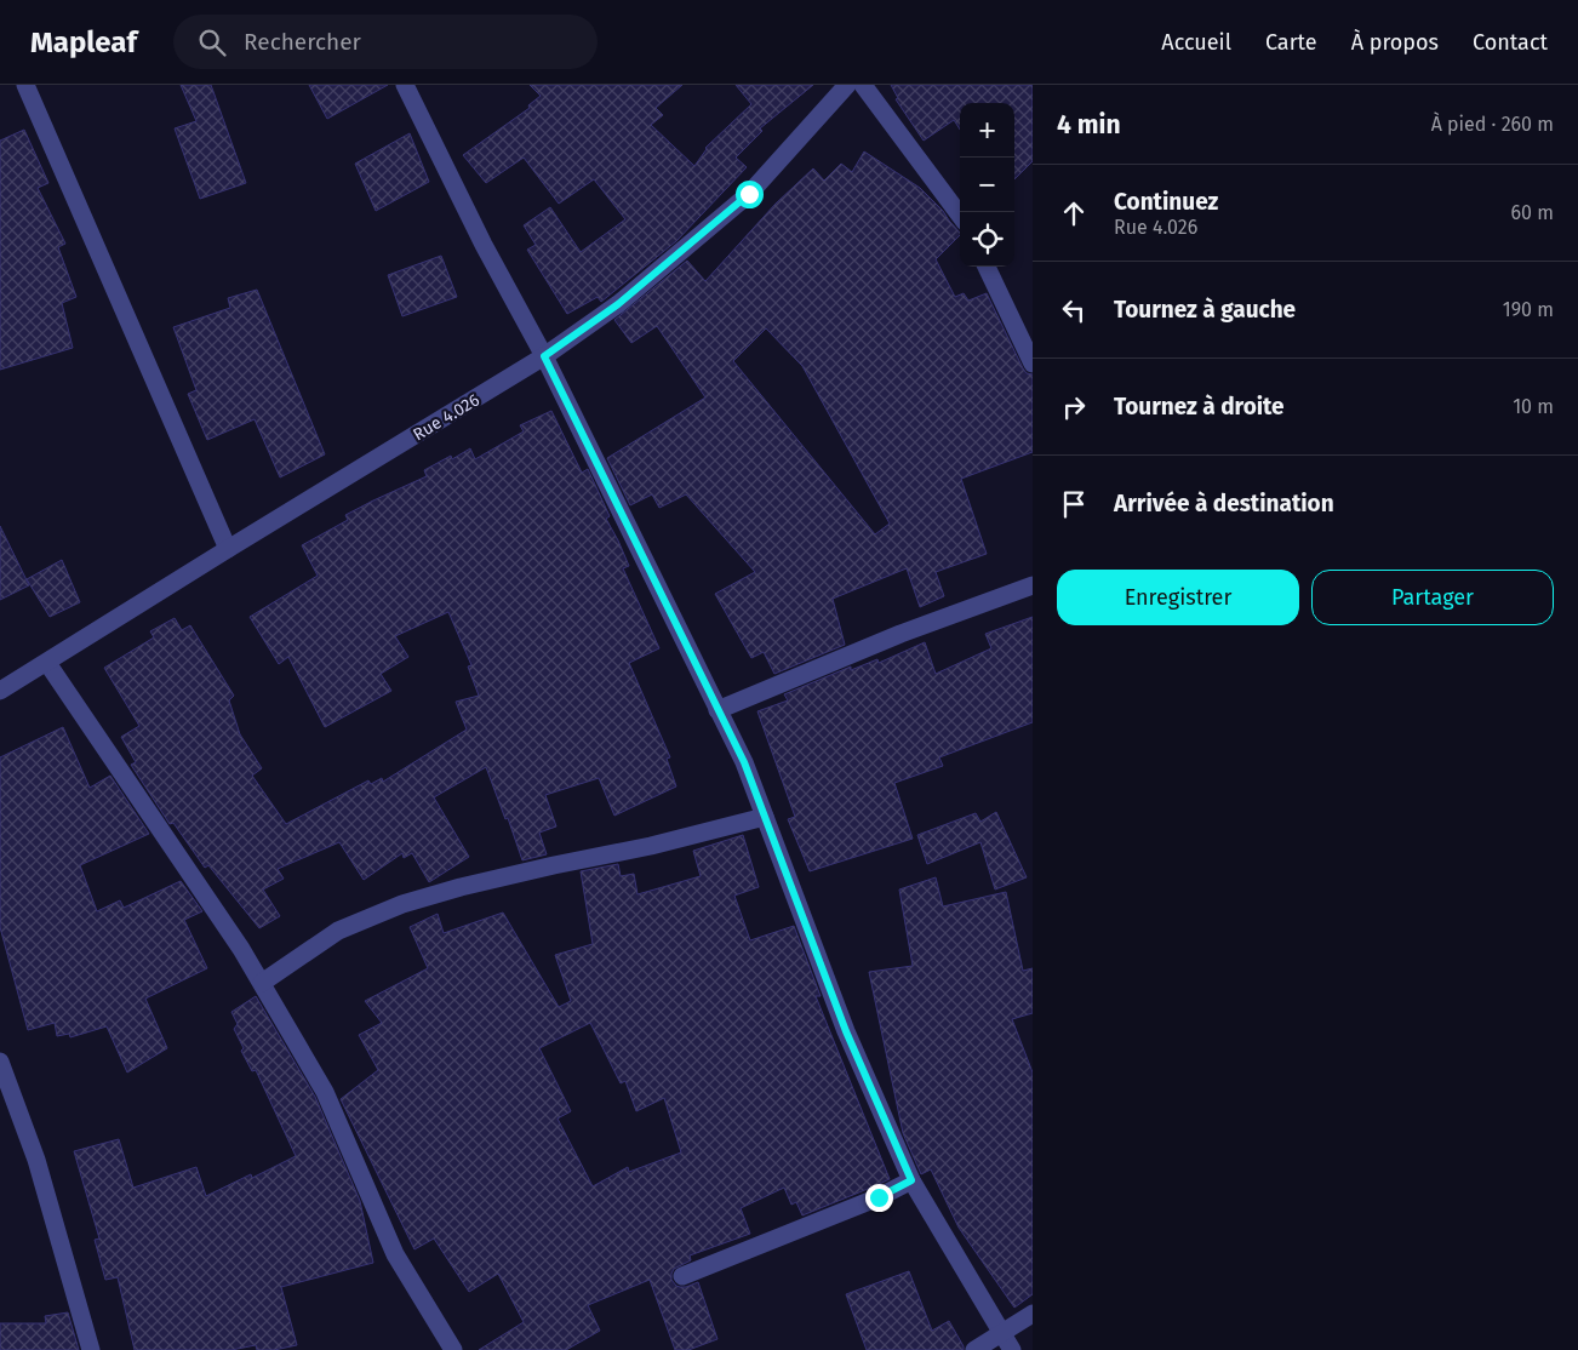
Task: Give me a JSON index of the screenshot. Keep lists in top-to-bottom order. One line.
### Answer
{"streets":{"street":["Rue 4.026"]},"page":{"header":"Mapleaf","search":"Rechercher","nav":["Accueil","Carte","À propos","Contact"],"heading":["4 min","À pied · 260 m"],"map_buttons":["+","−"],"list":[["Continuez","Rue 4.026","60 m"],["Tournez à gauche","190 m"],["Tournez à droite","10 m"],"Arrivée à destination"],"buttons":["Enregistrer","Partager"]}}
